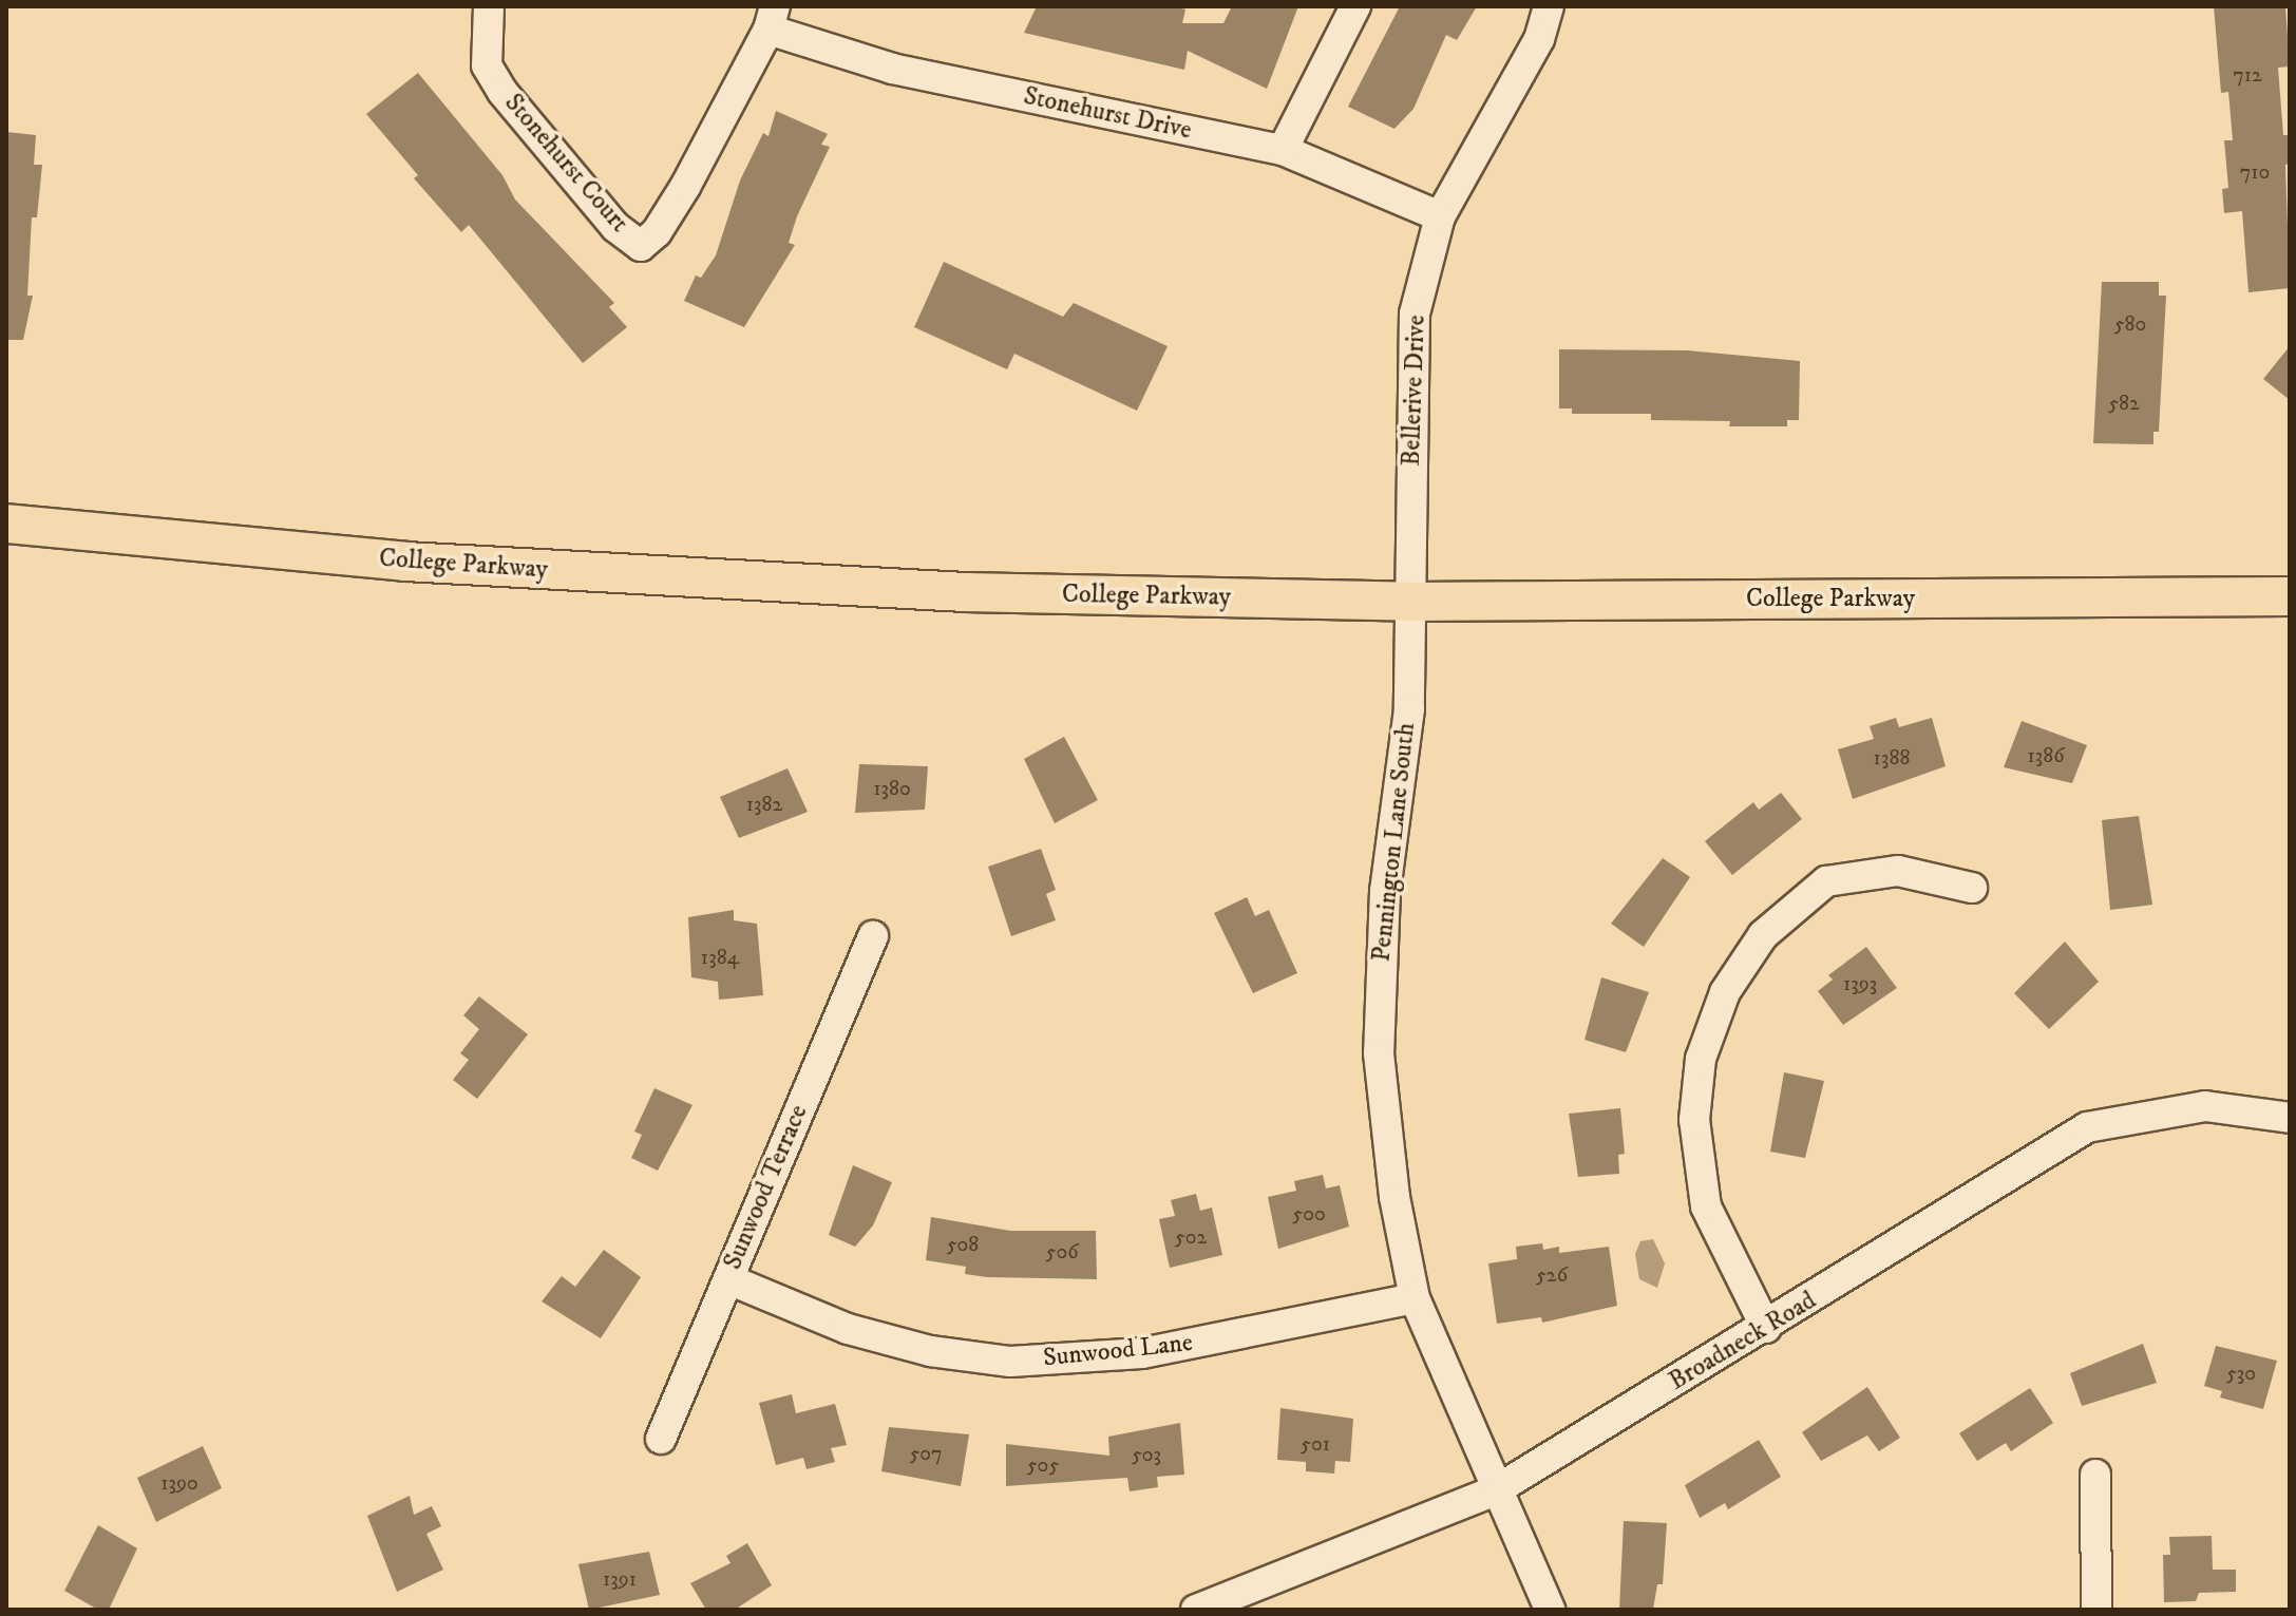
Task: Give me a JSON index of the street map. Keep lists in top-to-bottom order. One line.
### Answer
{"streets":{"main road":["College Parkway"],"street":["Stonehurst Drive","Stonehurst Court","Bellerive Drive","Pennington Lane South","Sunwood Terrace","Broadneck Road","Sunwood Lane"]},"crossings":[["Stonehurst Drive","Stonehurst Court"],["Stonehurst Drive","Bellerive Drive"],["Bellerive Drive","College Parkway"],["Bellerive Drive","Pennington Lane South"],["College Parkway","Pennington Lane South"],["Pennington Lane South","Broadneck Road"],["Pennington Lane South","Sunwood Lane"],["Sunwood Terrace","Sunwood Lane"]],"house_numbers":["712","710","580","582","1386","1388","1380","1382","1384","1393","500","502","508","506","526","530","501","507","503","505","1390","1391"]}
